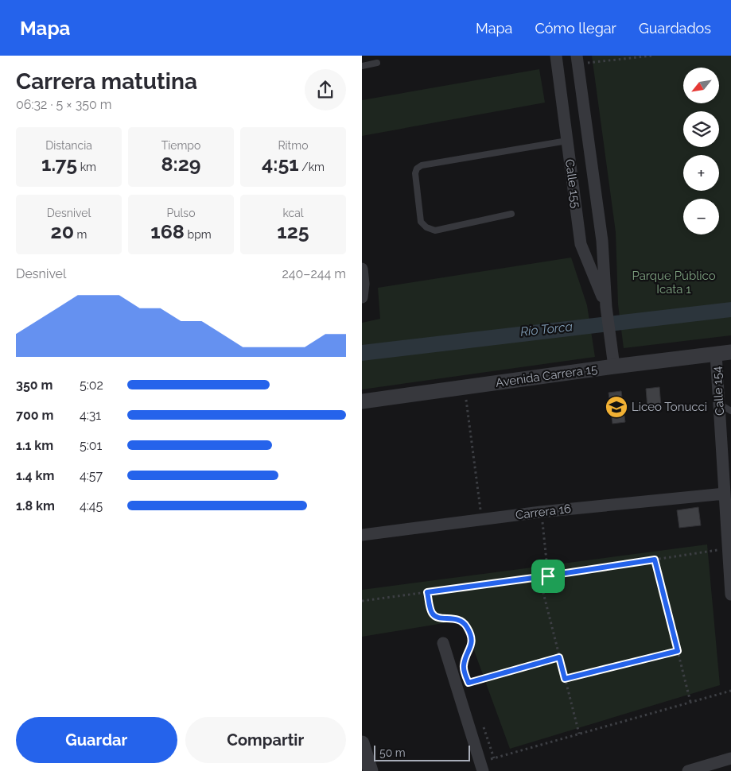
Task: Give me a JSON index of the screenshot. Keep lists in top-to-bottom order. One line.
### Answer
{"streets":{"street":["Calle 155","Avenida Carrera 15","Calle 154","Carrera 16"]},"crossings":[["Calle 155","Avenida Carrera 15"],["Avenida Carrera 15","Calle 154"],["Calle 154","Carrera 16"]],"water":["Río Torca"],"parks":["Parque Público Icata 1"],"places":{"school or university":["Liceo Tonucci"]},"scale_bar":"50 m","north":"bottom left","page":{"header":"Mapa","nav":["Mapa","Cómo llegar","Guardados"],"heading":["Carrera matutina","06:32 · 5 × 350 m"],"map_buttons":["+","−"],"stats":[["Distancia","1.75 km"],["Tiempo","8:29"],["Ritmo","4:51 /km"],["Desnivel","20 m"],["Pulso","168 bpm"],["kcal","125"]],"chart":["Desnivel","240–244 m"],"list":[{"name":"350 m","note":"5:02"},{"name":"700 m","note":"4:31"},{"name":"1.1 km","note":"5:01"},{"name":"1.4 km","note":"4:57"},{"name":"1.8 km","note":"4:45"}],"buttons":["Guardar","Compartir"],"scale":"50 m"}}
